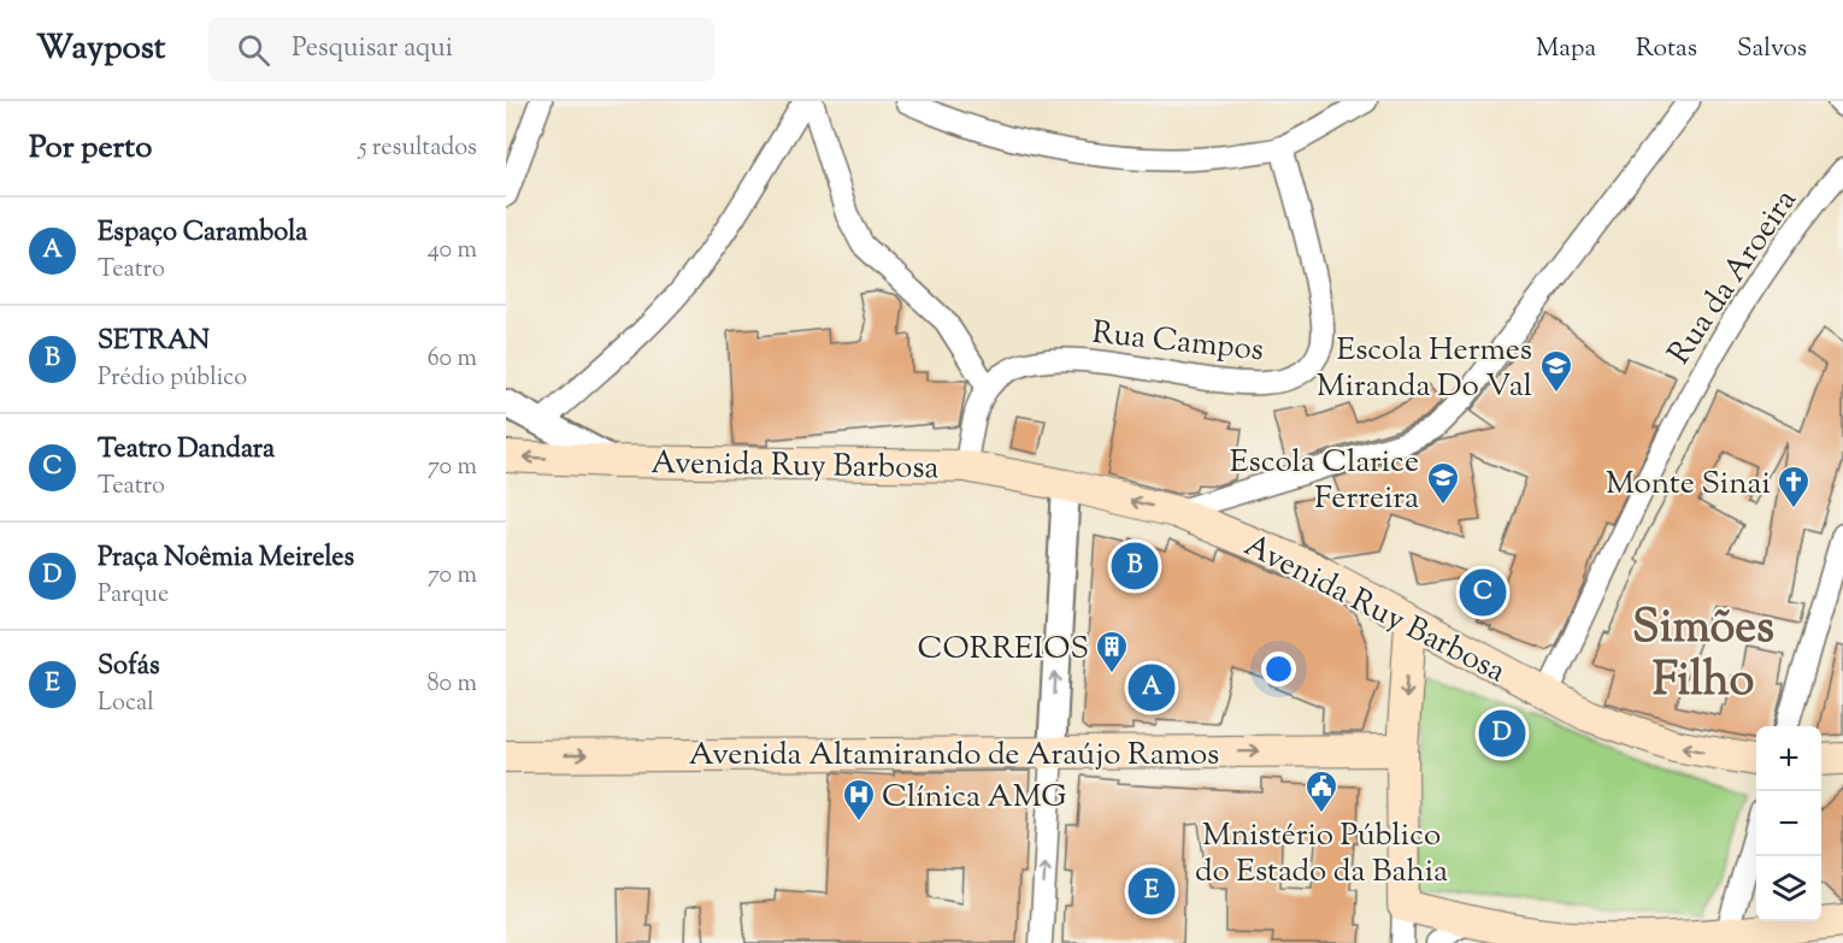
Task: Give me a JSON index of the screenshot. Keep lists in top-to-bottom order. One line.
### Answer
{"streets":{"main road":["Avenida Ruy Barbosa","Avenida Altamirando de Araújo Ramos"],"street":["Rua da Aroeira","Rua Campos"]},"crossings":[["Rua da Aroeira","Avenida Ruy Barbosa"]],"one_way":["Avenida Altamirando de Araújo Ramos"],"districts":["Simões Filho"],"places":{"school or university":["Escola Hermes Miranda Do Val","Escola Clarice Ferreira"],"church":["Monte Sinai"],"building":["CORREIOS"],"public building":["Mnistério Público do Estado da Bahia"],"hospital":["Clínica AMG"]},"page":{"header":"Waypost","search":"Pesquisar aqui","nav":["Mapa","Rotas","Salvos"],"heading":["Por perto","5 resultados"],"list":[{"mark":"A","name":"Espaço Carambola","note":"Teatro","value":"40 m"},{"mark":"B","name":"SETRAN","note":"Prédio público","value":"60 m"},{"mark":"C","name":"Teatro Dandara","note":"Teatro","value":"70 m"},{"mark":"D","name":"Praça Noêmia Meireles","note":"Parque","value":"70 m"},{"mark":"E","name":"Sofás","note":"Local","value":"80 m"}],"pins":["B","C","A","D","E"],"map_buttons":["+","−"]}}
